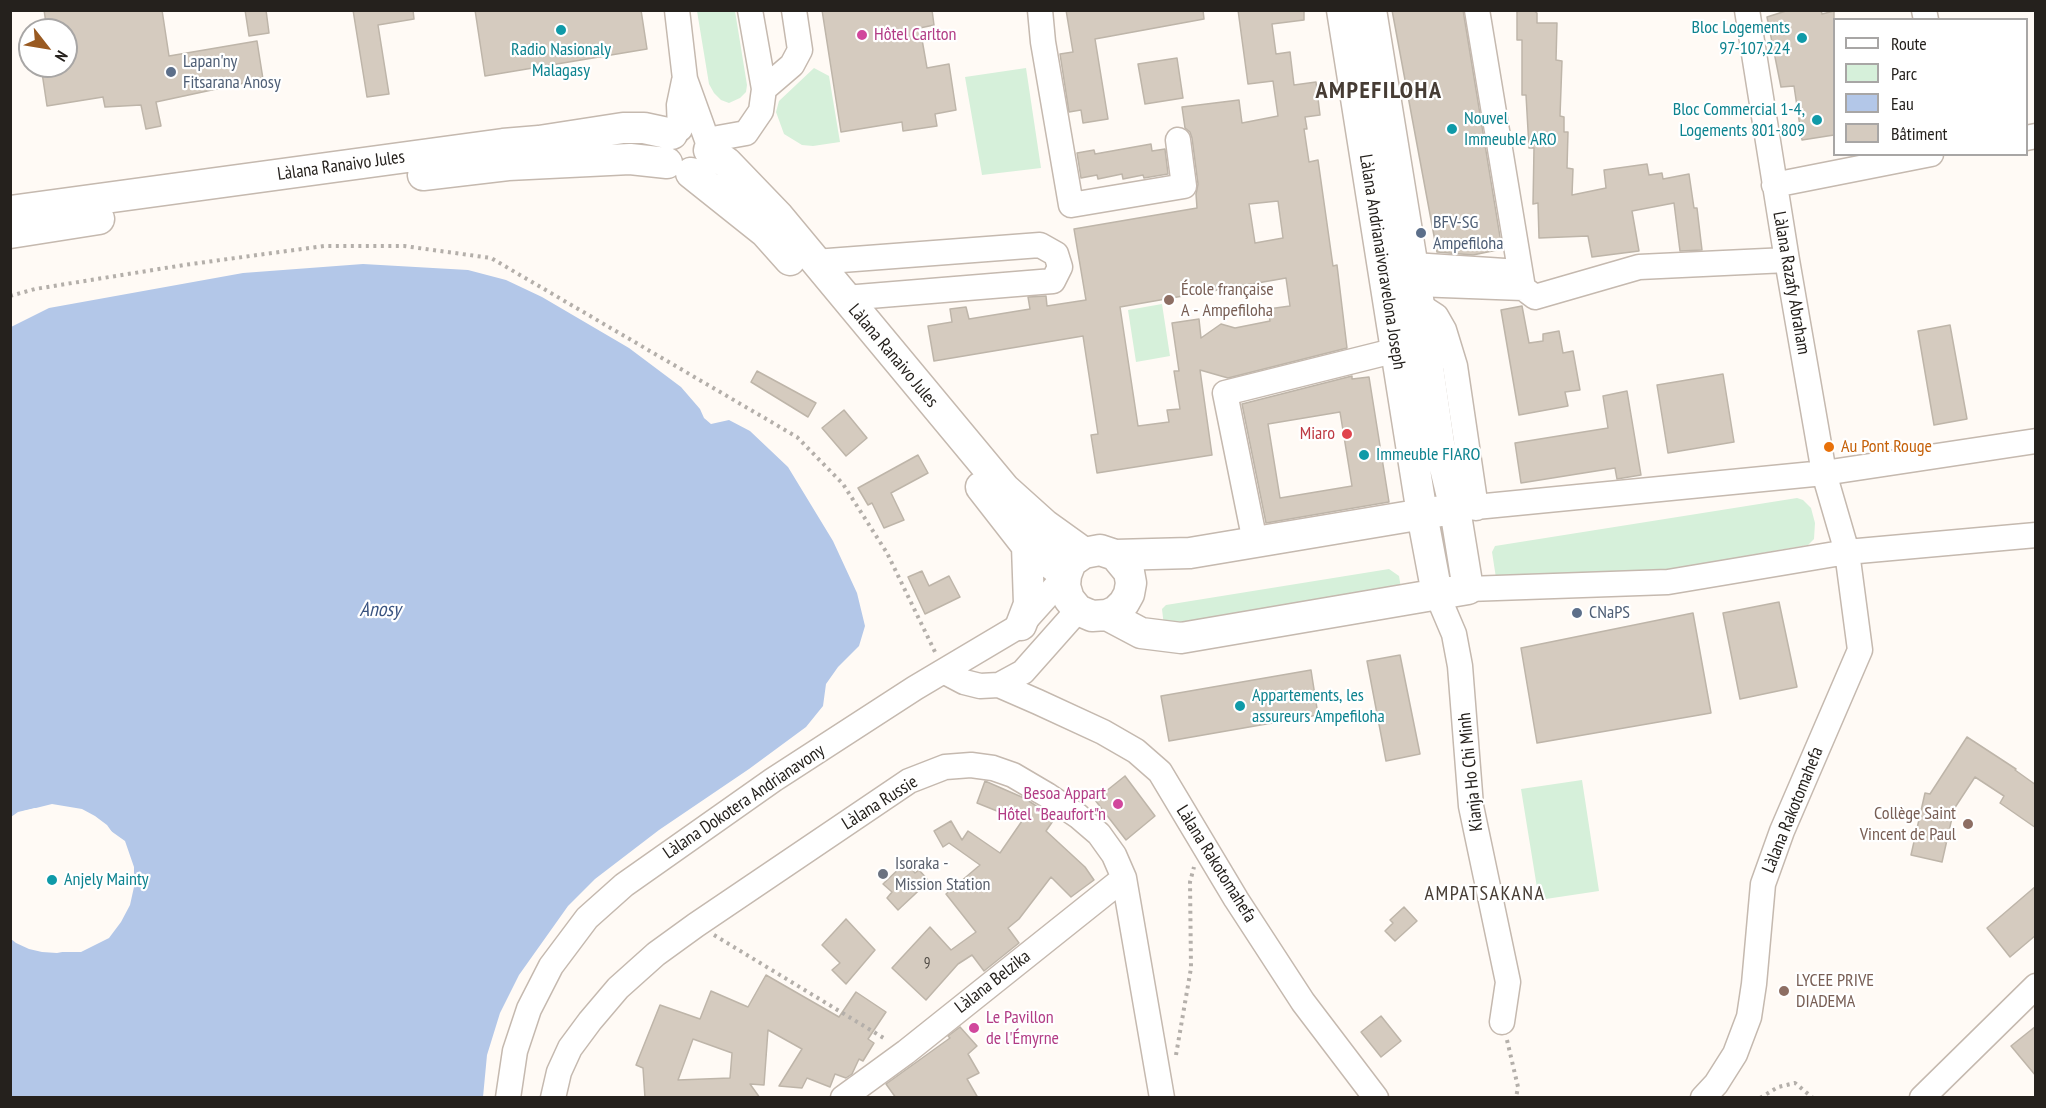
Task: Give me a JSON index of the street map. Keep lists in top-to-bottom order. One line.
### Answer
{"streets":{"main road":["Làlana Ranaivo Jules","Làlana Andrianaivoravelona Joseph","Kianja Ho Chi Minh"],"street":["Làlana Razafy Abraham","Làlana Dokotera Andrianavony","Làlana Russie","Làlana Rakotomahefa","Làlana Belzika"]},"crossings":[["Làlana Ranaivo Jules","Làlana Dokotera Andrianavony"],["Làlana Andrianaivoravelona Joseph","Kianja Ho Chi Minh"],["Làlana Razafy Abraham","Làlana Rakotomahefa"],["Làlana Russie","Làlana Belzika"]],"districts":["AMPEFILOHA","AMPATSAKANA"],"water":["Anosy"],"places":["Radio Nasionaly Malagasy","Hôtel Carlton","Bloc Logements 97-107,224","Lapan'ny Fitsarana Anosy","Bloc Commercial 1-4, Logements 801-809","Nouvel Immeuble ARO","BFV-SG Ampefiloha","École française A - Ampefiloha","Miaro","Au Pont Rouge","Immeuble FIARO","CNaPS","Appartements, les assureurs Ampefiloha","Besoa Appart Hôtel \"Beaufort\"n","Collège Saint Vincent de Paul","Isoraka - Mission Station","Anjely Mainty","LYCEE PRIVE DIADEMA","Le Pavillon de l'Émyrne"],"house_numbers":["9"],"legend":["Route","Parc","Eau","Bâtiment"],"north":"bottom right"}
